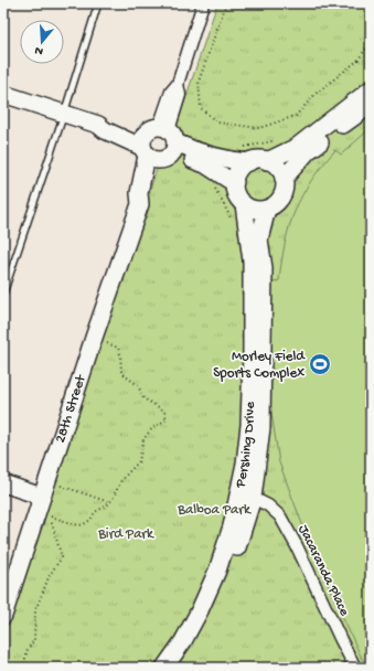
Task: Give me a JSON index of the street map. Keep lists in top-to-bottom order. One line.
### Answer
{"streets":{"main road":["28th Street","Pershing Drive"],"street":["Jacaranda Place"]},"crossings":[["Pershing Drive","Jacaranda Place"]],"parks":["Balboa Park","Bird Park"],"places":{"sports":["Morley Field Sports Complex"]},"north":"bottom"}
